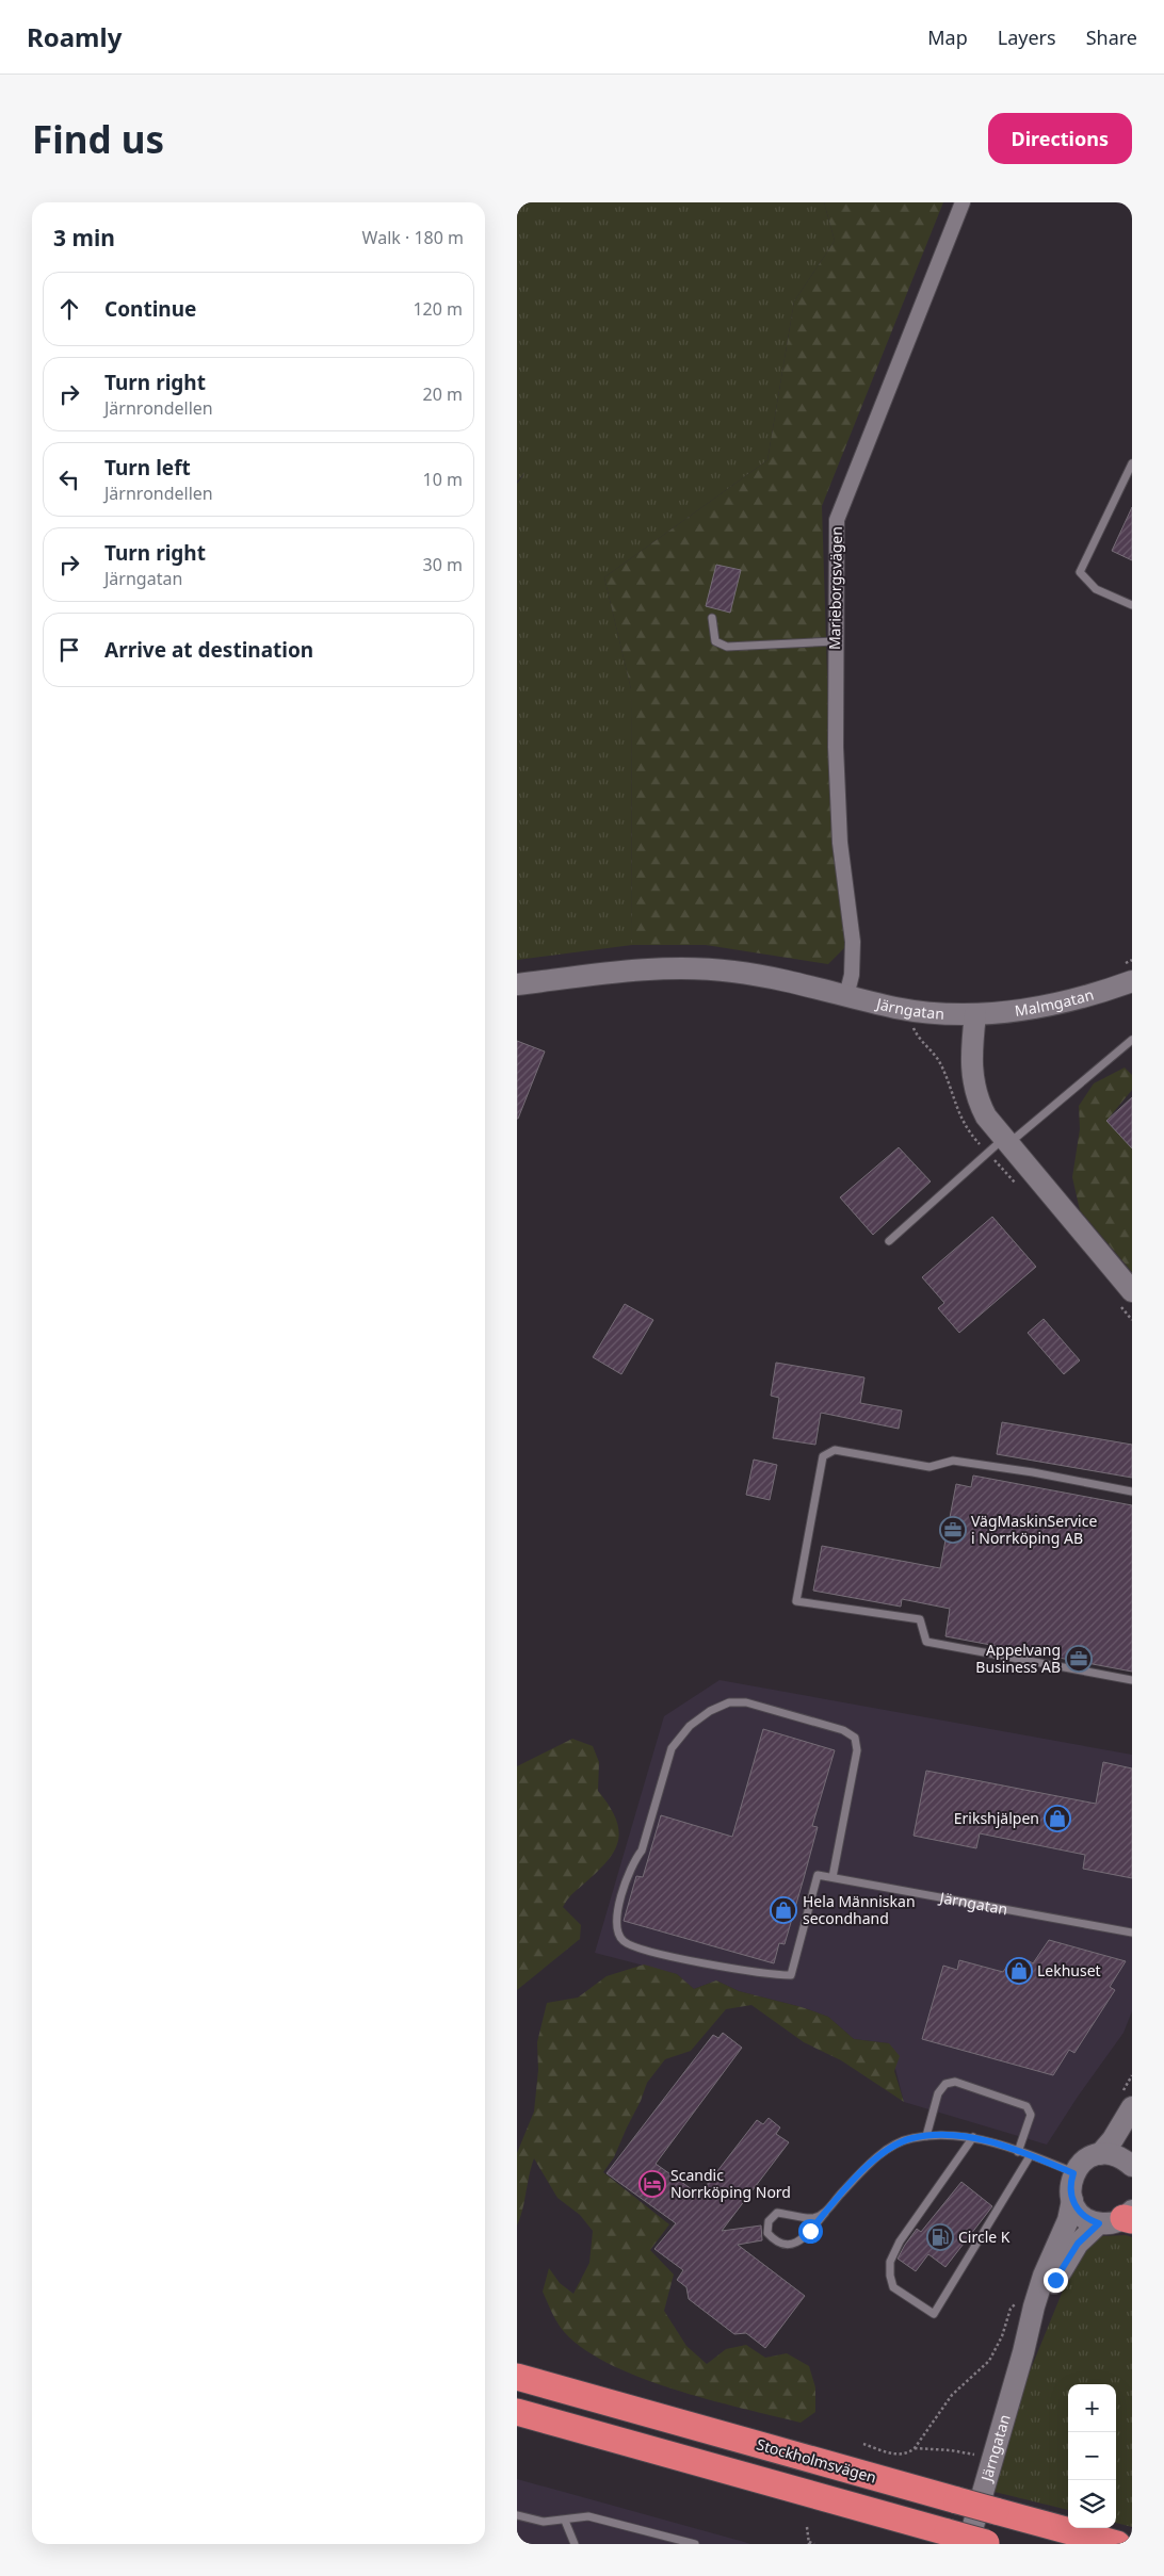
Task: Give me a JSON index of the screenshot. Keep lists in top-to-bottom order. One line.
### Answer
{"streets":{"highway":["Stockholmsvägen"],"street":["Marieborgsvägen","Malmgatan","Järngatan"]},"crossings":[["Marieborgsvägen","Järngatan"],["Malmgatan","Järngatan"]],"places":{"office":["VägMaskinService i Norrköping AB","Appelvang Business AB"],"shop":["Erikshjälpen","Hela Människan secondhand","Lekhuset"],"hotel":["Scandic Norrköping Nord"],"fuel station":["Circle K"]},"page":{"header":"Roamly","nav":["Map","Layers","Share"],"buttons":"Directions","title":"Find us","heading":["3 min","Walk · 180 m"],"list":[["Continue","120 m"],["Turn right","Järnrondellen","20 m"],["Turn left","Järnrondellen","10 m"],["Turn right","Järngatan","30 m"],"Arrive at destination"],"map_buttons":["+","−"]}}
